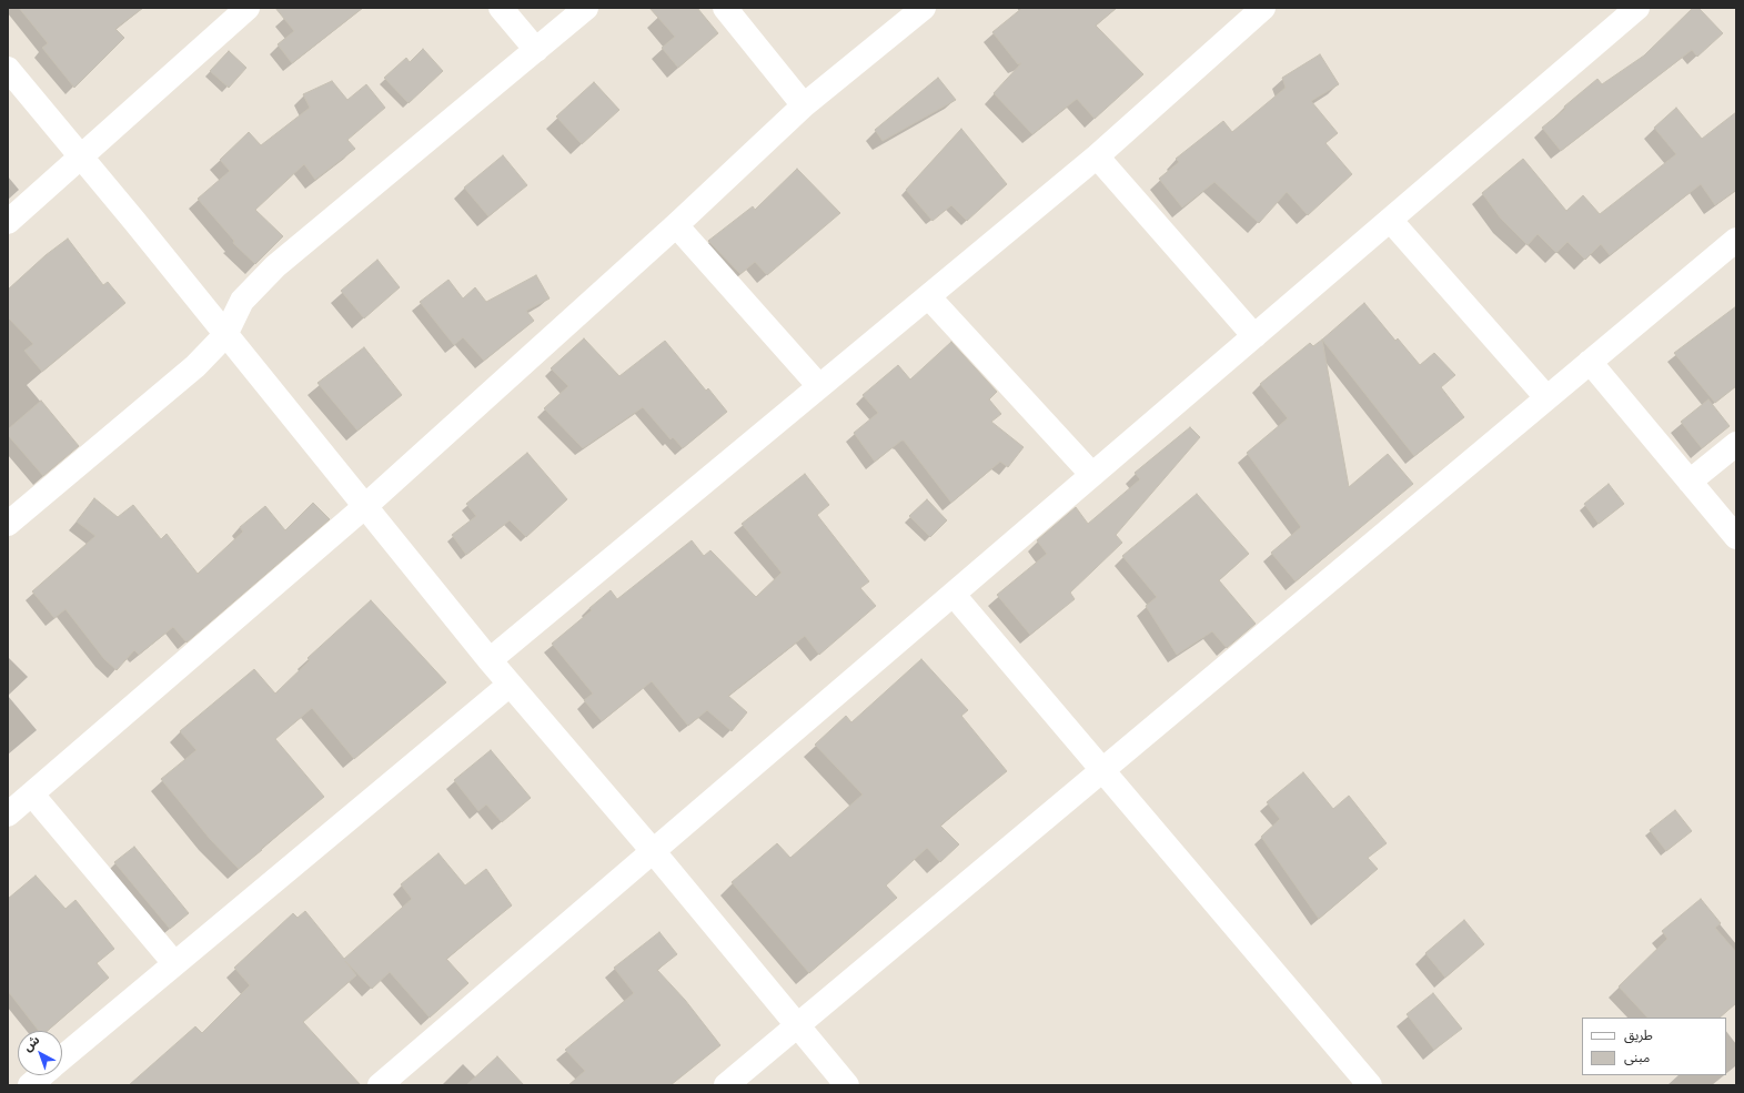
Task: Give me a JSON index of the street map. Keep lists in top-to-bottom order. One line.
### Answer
{"legend":["طريق","مبنى"],"north":"top left"}
